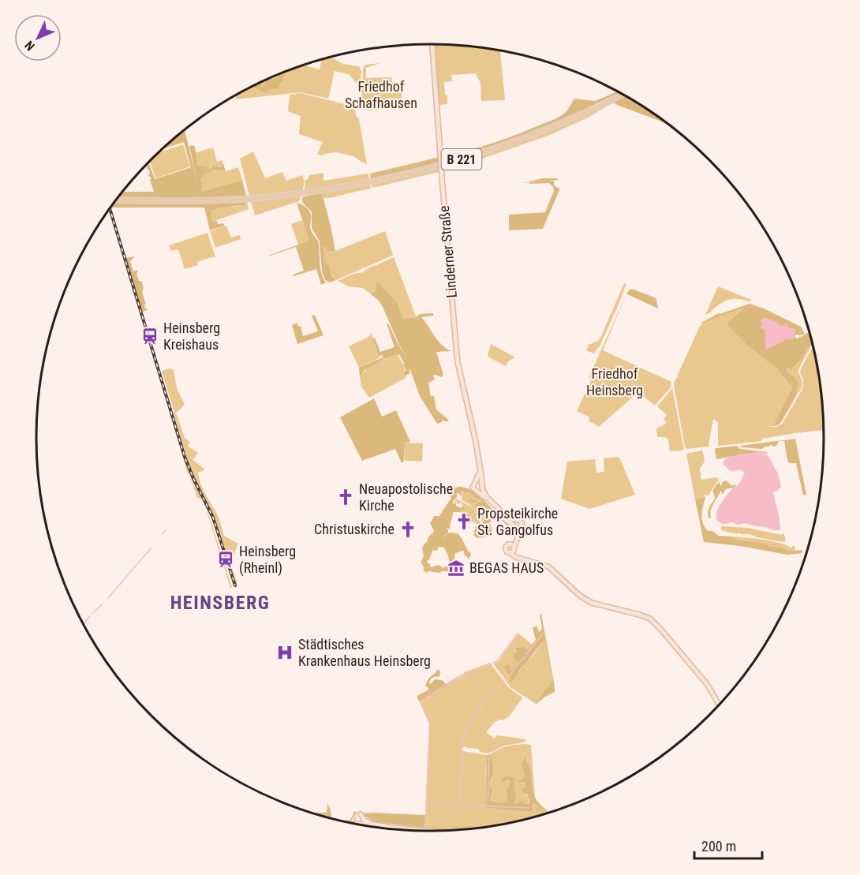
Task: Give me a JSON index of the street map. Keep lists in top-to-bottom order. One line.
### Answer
{"streets":{"main road":["B 221","Linderner Straße"]},"districts":["HEINSBERG"],"parks":["Friedhof Schafhausen","Friedhof Heinsberg"],"places":{"station":["Heinsberg Kreishaus","Heinsberg (Rheinl)"],"church":["Neuapostolische Kirche","Propsteikirche St. Gangolfus","Christuskirche"],"museum":["BEGAS HAUS"],"hospital":["Städtisches Krankenhaus Heinsberg"]},"scale_bar":"200 m","north":"bottom left"}
